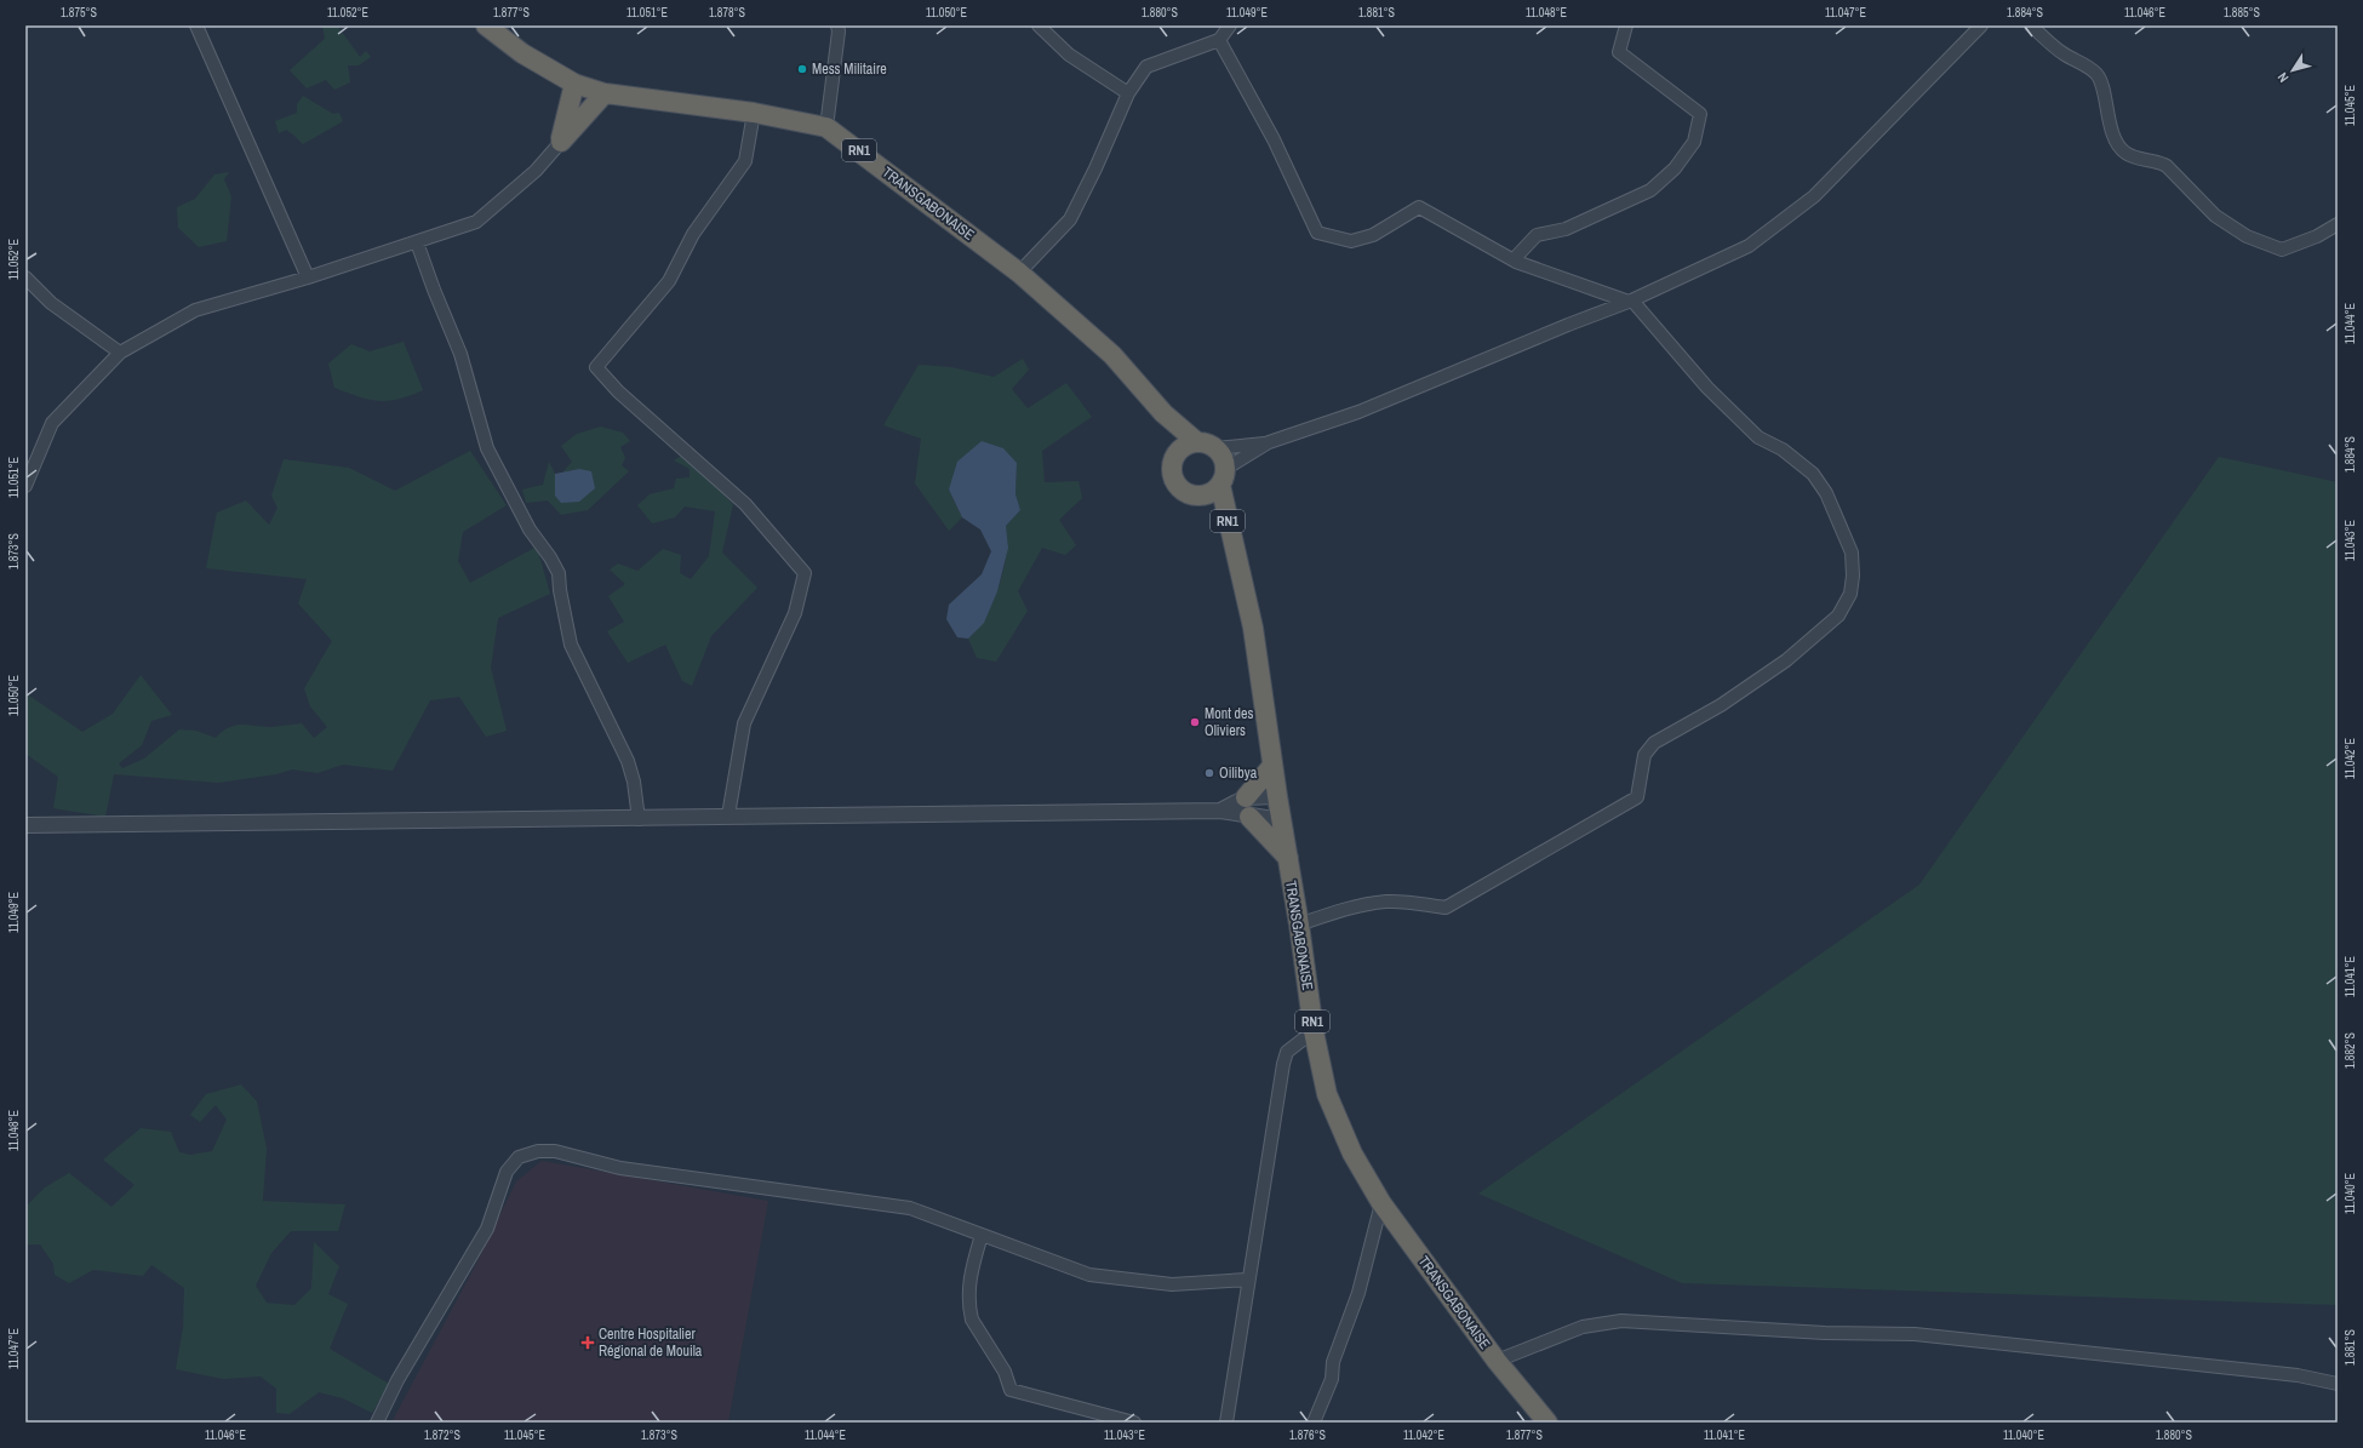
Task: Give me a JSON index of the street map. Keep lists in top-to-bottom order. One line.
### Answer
{"streets":{"highway":["RN1","TRANSGABONAISE"]},"places":{"other":["Mess Militaire","Mont des Oliviers","Oilibya"],"health":["Centre Hospitalier Régional de Mouila"]},"north":"bottom left","coordinates":["1.875°S","11.052°E","1.877°S","11.051°E","1.878°S","11.050°E","1.880°S","11.049°E","1.881°S","11.048°E","11.047°E","1.884°S","11.046°E","1.885°S","11.045°E","11.044°E","11.043°E","1.873°S","11.042°E","11.041°E","1.882°S","11.040°E","1.872°S","1.876°S"]}
